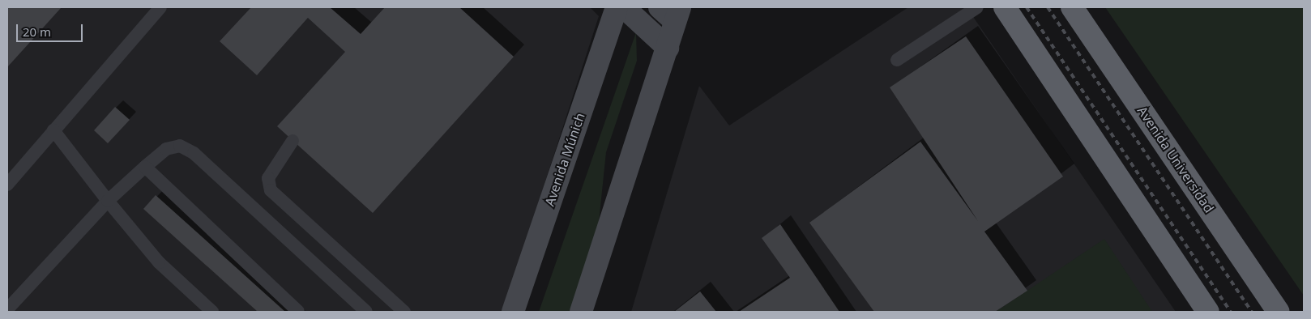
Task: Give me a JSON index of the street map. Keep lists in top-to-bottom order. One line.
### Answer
{"streets":{"highway":["Avenida Universidad"],"main road":["Avenida Múnich"]},"scale_bar":"20 m"}
